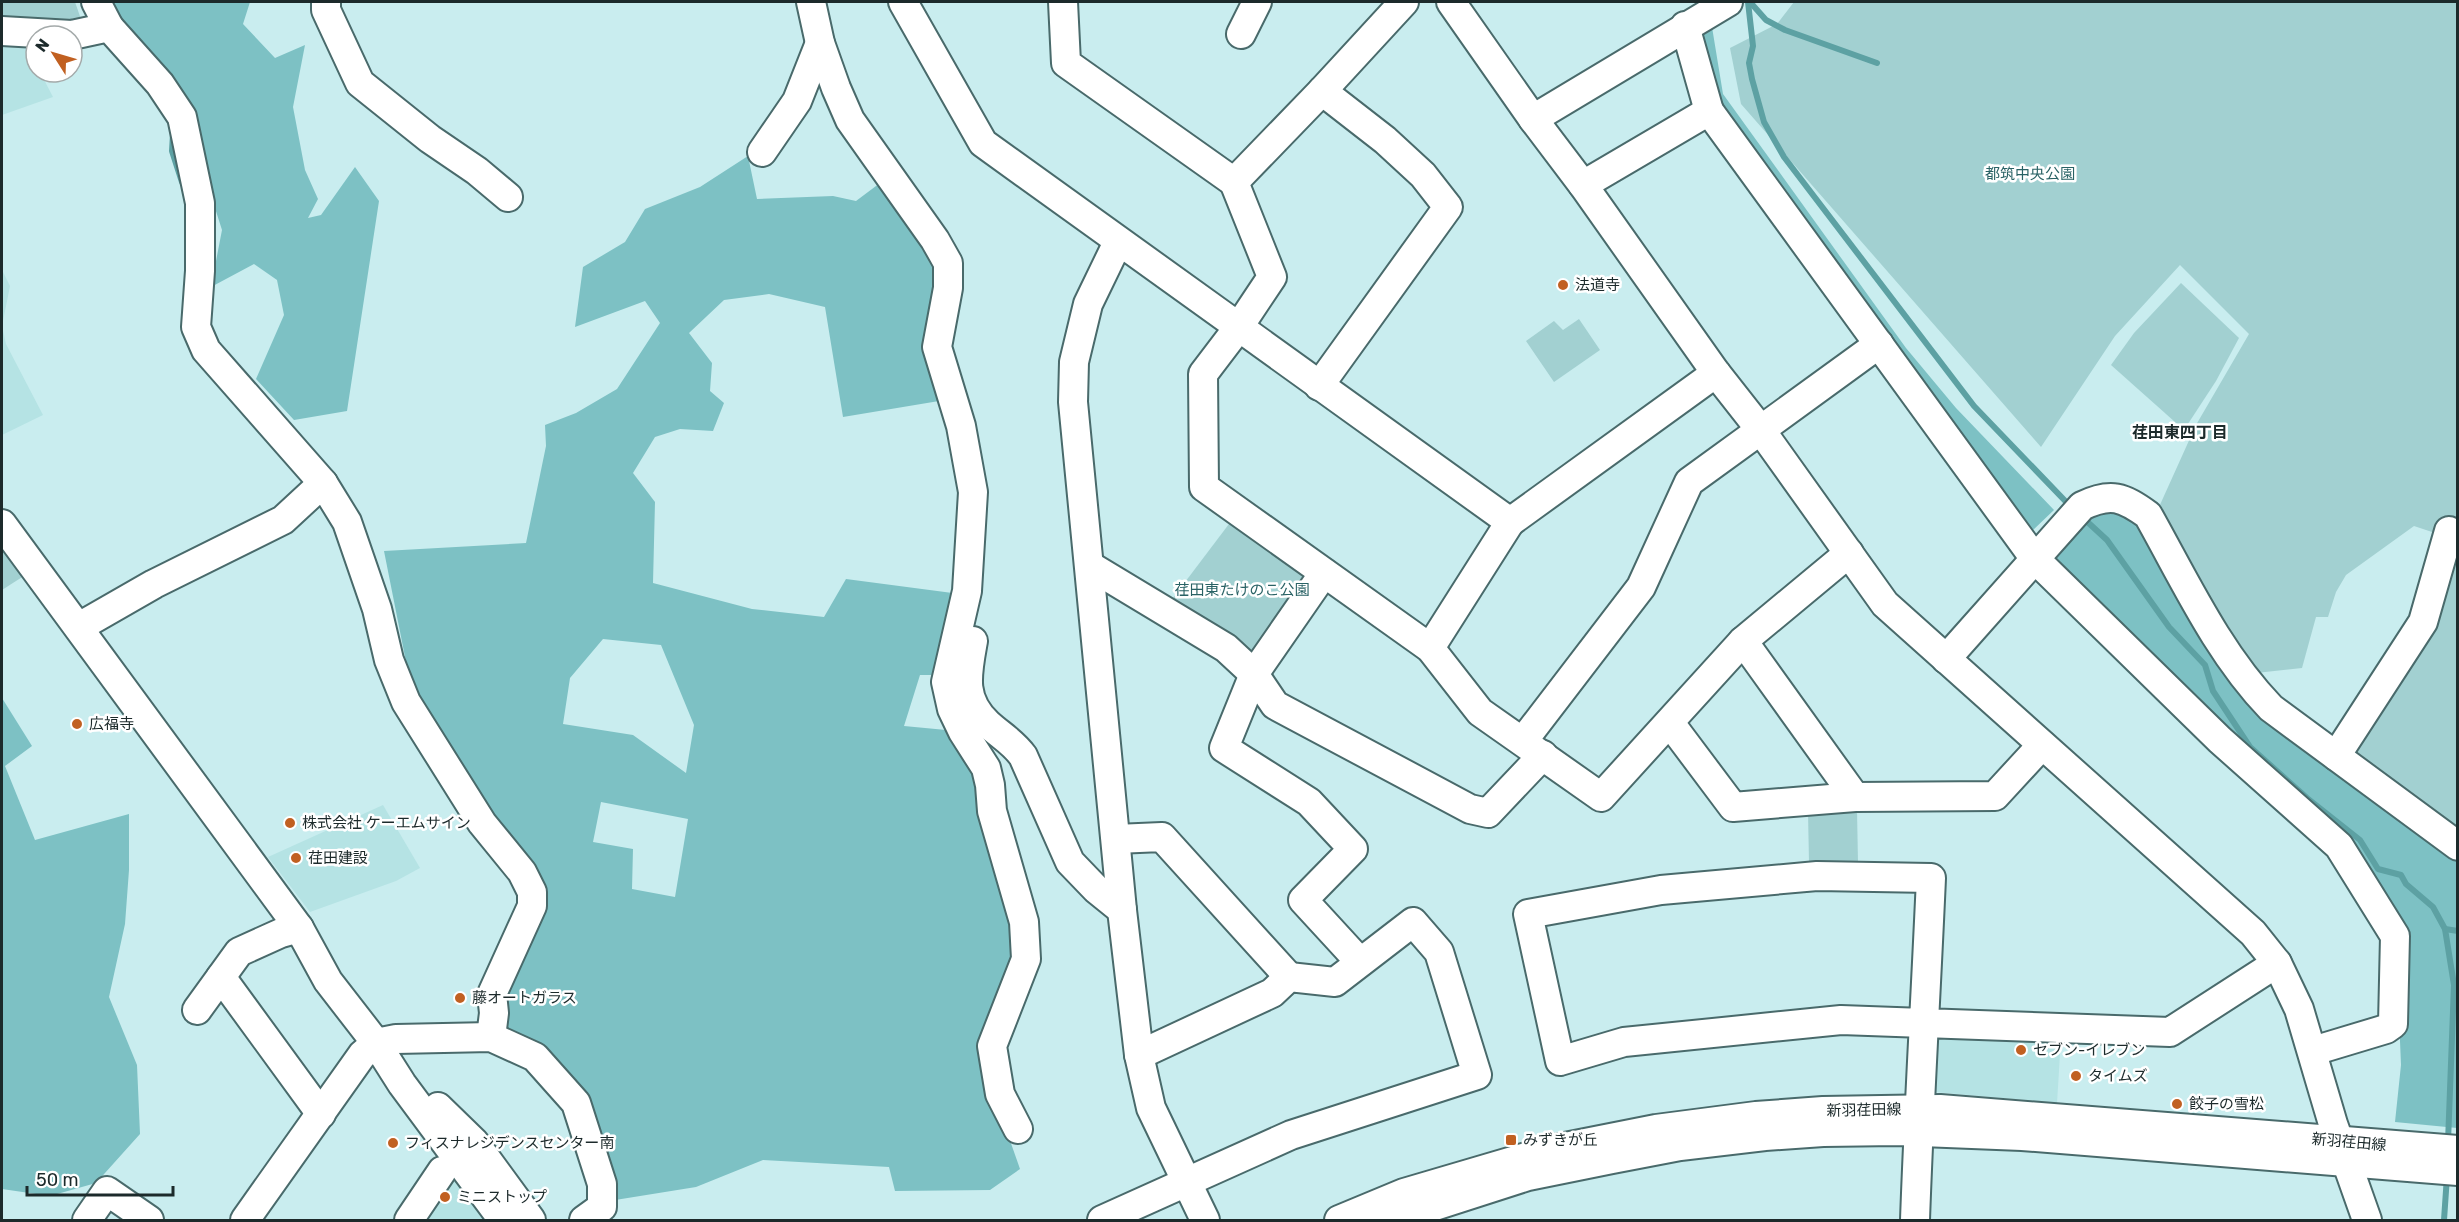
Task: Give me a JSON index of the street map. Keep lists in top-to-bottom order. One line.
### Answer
{"streets":{"street":["新羽荏田線"]},"districts":["荏田東四丁目"],"parks":["都筑中央公園","荏田東たけのこ公園"],"places":{"other":["法道寺","広福寺","株式会社 ケーエムサイン","荏田建設","藤オートガラス","セブン-イレブン","タイムズ","餃子の雪松","フィスナレジデンスセンター南","ミニストップ"],"transit":["みずきが丘"]},"scale_bar":"50 m","north":"top left"}
